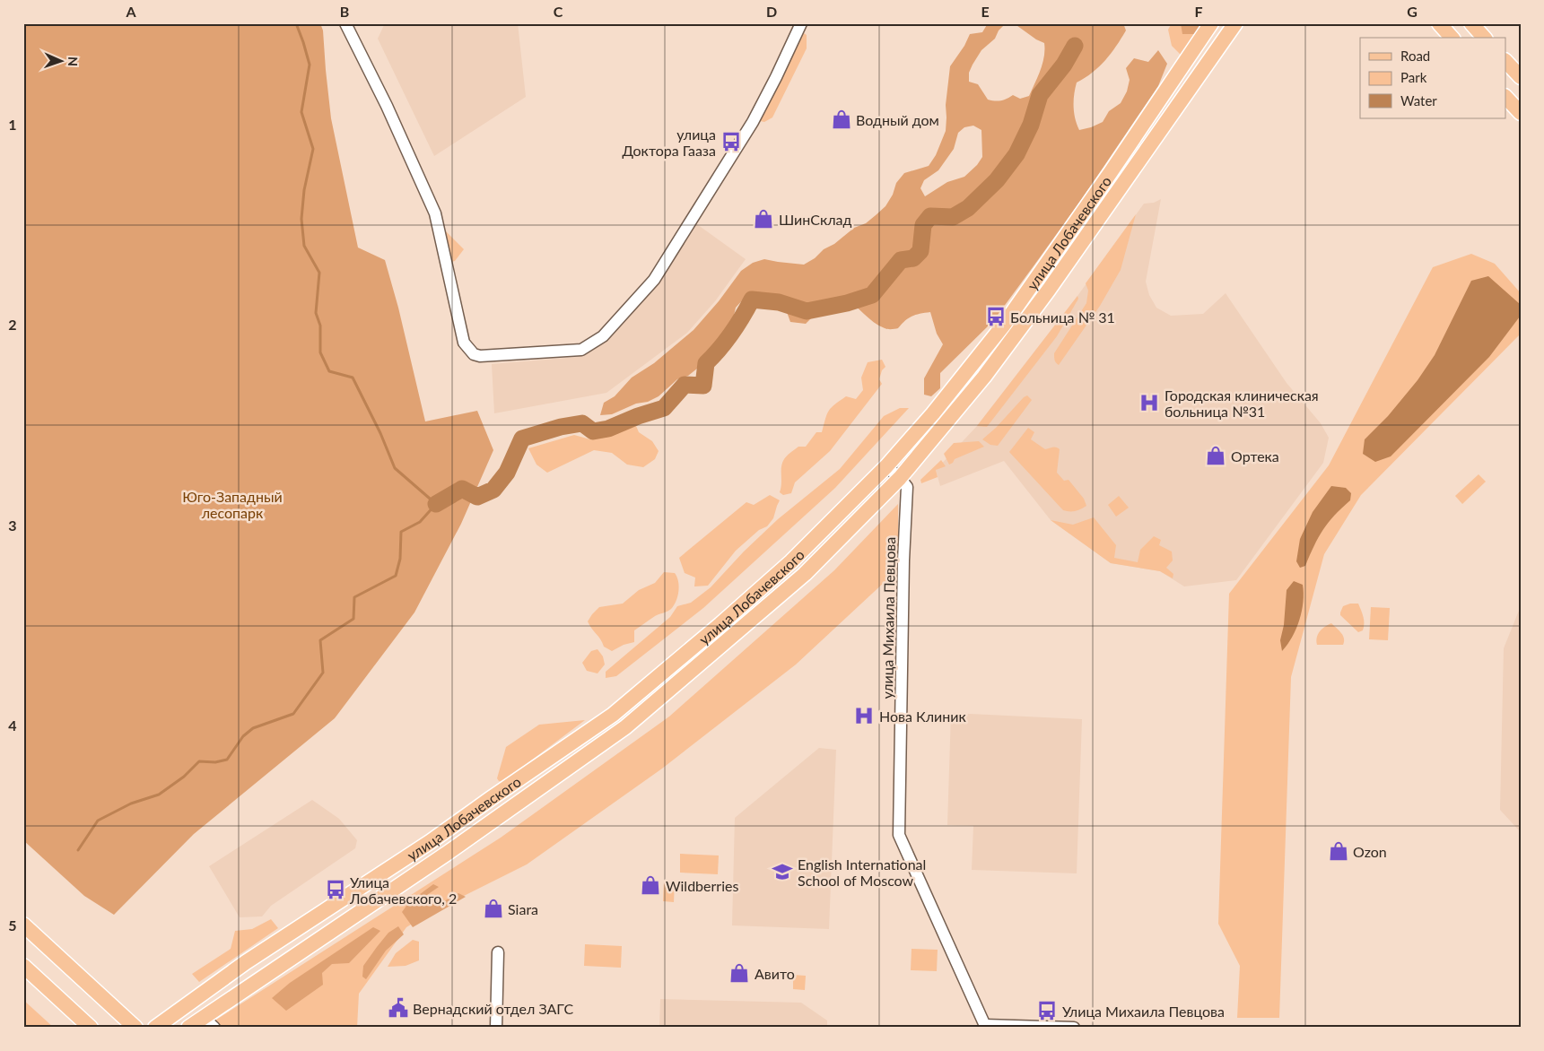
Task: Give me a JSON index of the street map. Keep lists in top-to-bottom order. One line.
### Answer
{"streets":{"main road":["улица Лобачевского"],"street":["улица Михаила Певцова"]},"crossings":[["улица Лобачевского","улица Михаила Певцова"]],"parks":["Юго-Западный лесопарк"],"places":{"shop":["Водный дом","ШинСклад","Ортека","Ozon","Wildberries","Siara","Авито"],"bus stop":["улица Доктора Гааза","Больница № 31","Улица Лобачевского, 2","Улица Михаила Певцова"],"hospital":["Городская клиническая больница №31","Нова Клиник"],"school or university":["English International School of Moscow"],"public building":["Вернадский отдел ЗАГС"]},"legend":["Road","Park","Water"],"north":"right","grid":{"columns":["A","B","C","D","E","F","G"],"rows":["1","2","3","4","5"]}}
